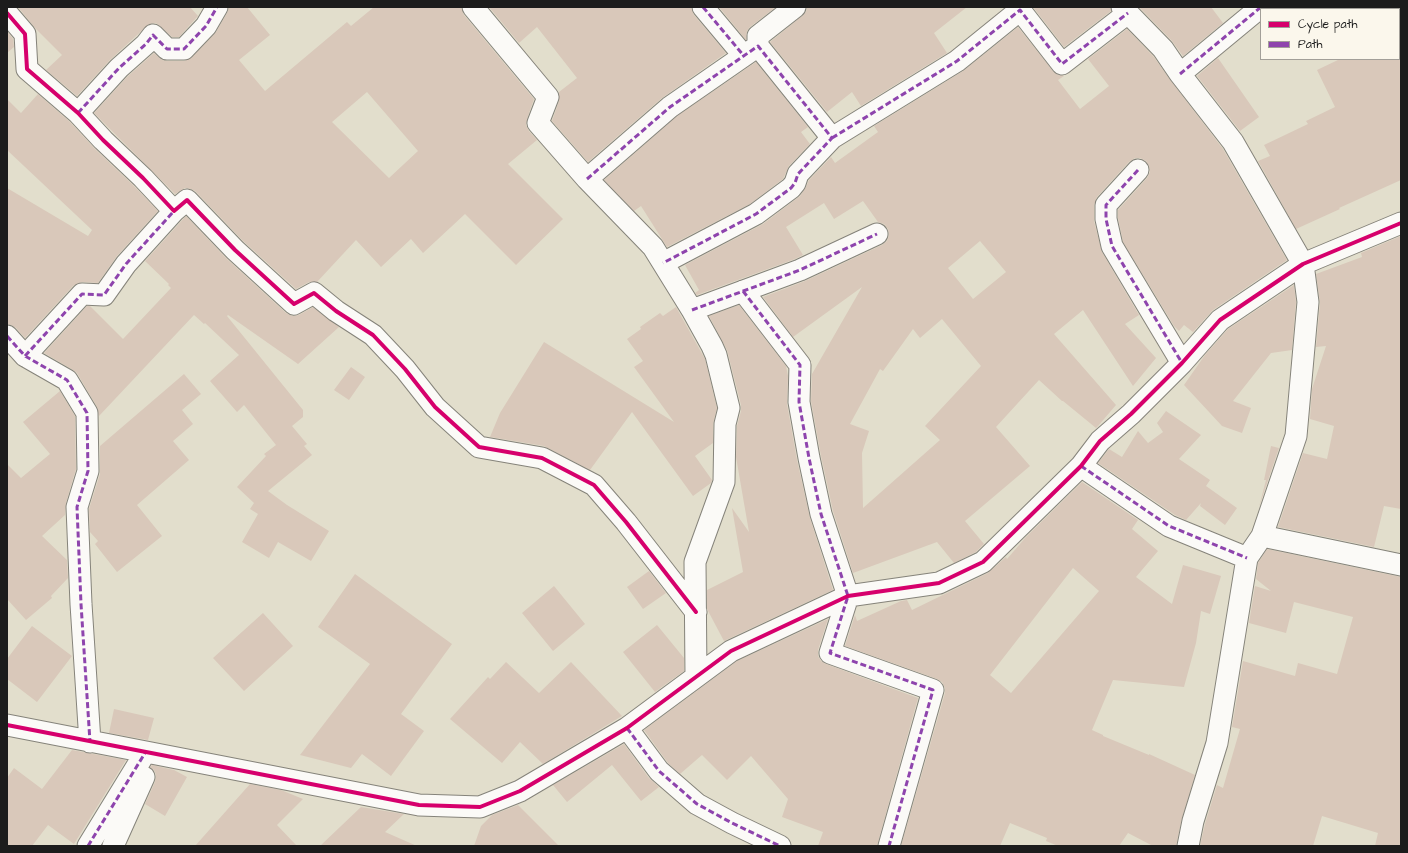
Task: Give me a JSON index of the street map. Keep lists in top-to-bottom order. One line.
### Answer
{"legend":["Cycle path","Path"]}
